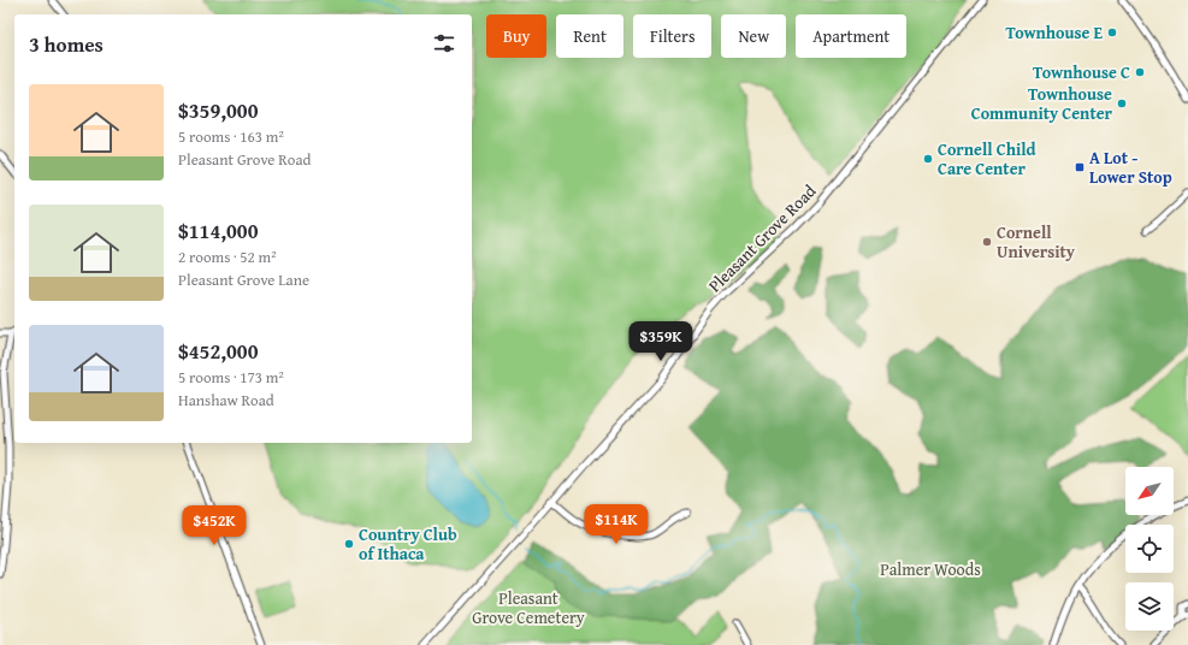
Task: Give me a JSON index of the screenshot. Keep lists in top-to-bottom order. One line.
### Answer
{"streets":{"street":["Pleasant Grove Road"]},"parks":["Palmer Woods","Pleasant Grove Cemetery"],"places":{"other":["Townhouse E","Townhouse C","Townhouse Community Center","Cornell Child Care Center","Cornell University","Country Club of Ithaca"],"transit":["A Lot - Lower Stop"]},"north":"bottom left","page":{"chip":["Buy","Rent","Filters","New","Apartment"],"heading":"3 homes","list":[{"name":"$359,000","note":"5 rooms · 163 m² · Pleasant Grove Road"},{"name":"$114,000","note":"2 rooms · 52 m² · Pleasant Grove Lane"},{"name":"$452,000","note":"5 rooms · 173 m² · Hanshaw Road"}],"price":["$359K","$114K","$452K"]}}
